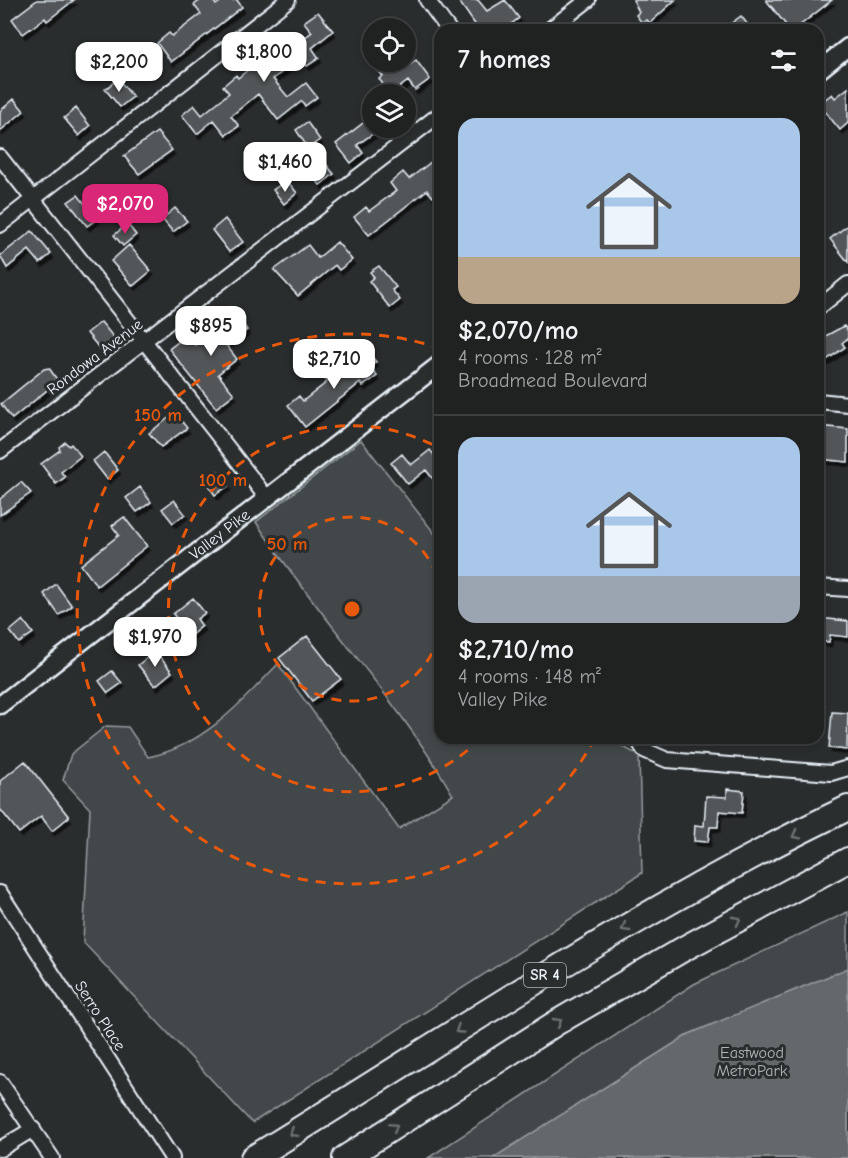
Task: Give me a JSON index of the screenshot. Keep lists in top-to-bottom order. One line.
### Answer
{"streets":{"highway":["SR 4"],"street":["Rondowa Avenue","Valley Pike","Serro Place"]},"parks":["Eastwood MetroPark"],"page":{"heading":"7 homes","price":["$1,800","$2,200","$1,460","$2,070","$895","$2,710","$1,970"],"list":[{"name":"$2,070/mo","note":"4 rooms · 128 m² · Broadmead Boulevard"},{"name":"$2,710/mo","note":"4 rooms · 148 m² · Valley Pike"}]},"rings":["150 m","100 m","50 m"]}
